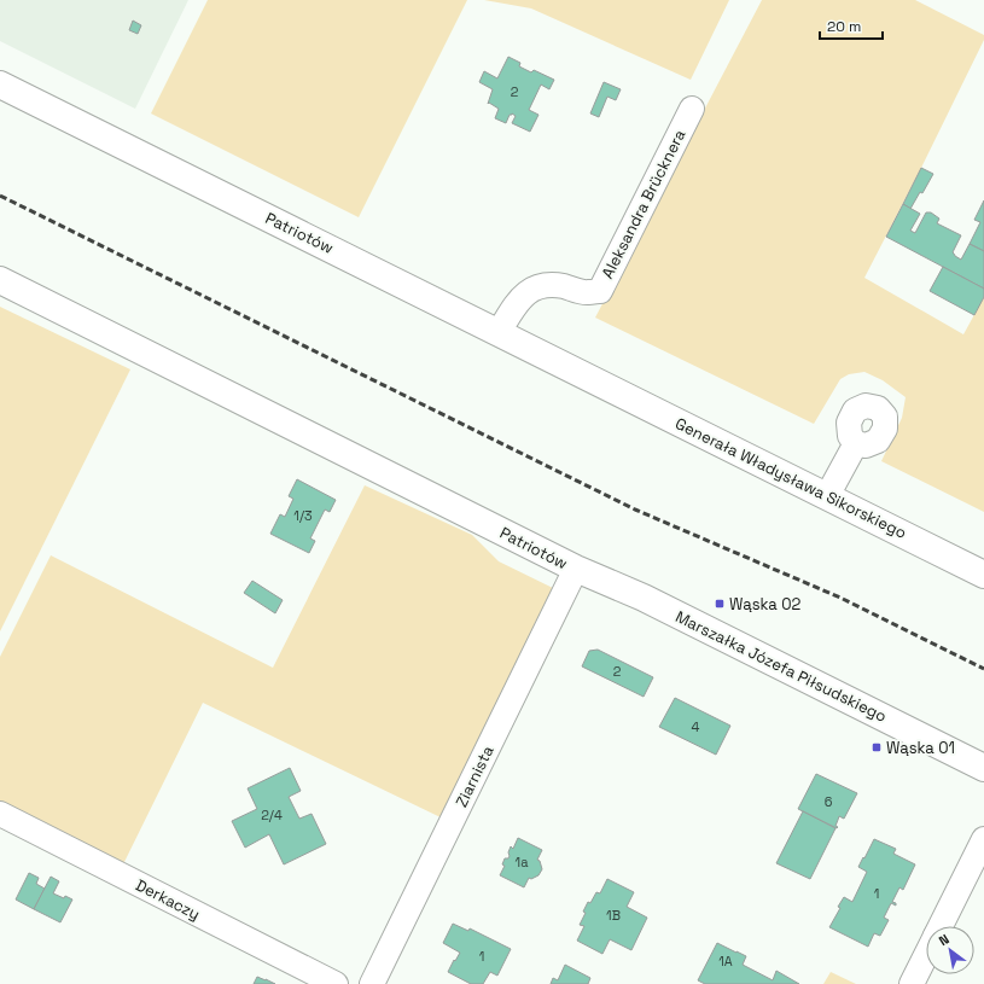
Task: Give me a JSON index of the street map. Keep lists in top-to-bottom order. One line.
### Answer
{"streets":{"main road":["Patriotów","Generała Władysława Sikorskiego","Marszałka Józefa Piłsudskiego"],"street":["Aleksandra Brücknera","Ziarnista","Derkaczy"]},"crossings":[["Aleksandra Brücknera","Patriotów"],["Patriotów","Generała Władysława Sikorskiego"],["Patriotów","Marszałka Józefa Piłsudskiego"],["Patriotów","Ziarnista"],["Marszałka Józefa Piłsudskiego","Ziarnista"]],"places":{"transit":["Wąska 02","Wąska 01"]},"house_numbers":["2","1/3","2","4","6","2/4","1a","1","1B","1","1A"],"scale_bar":"20 m","north":"top left"}
